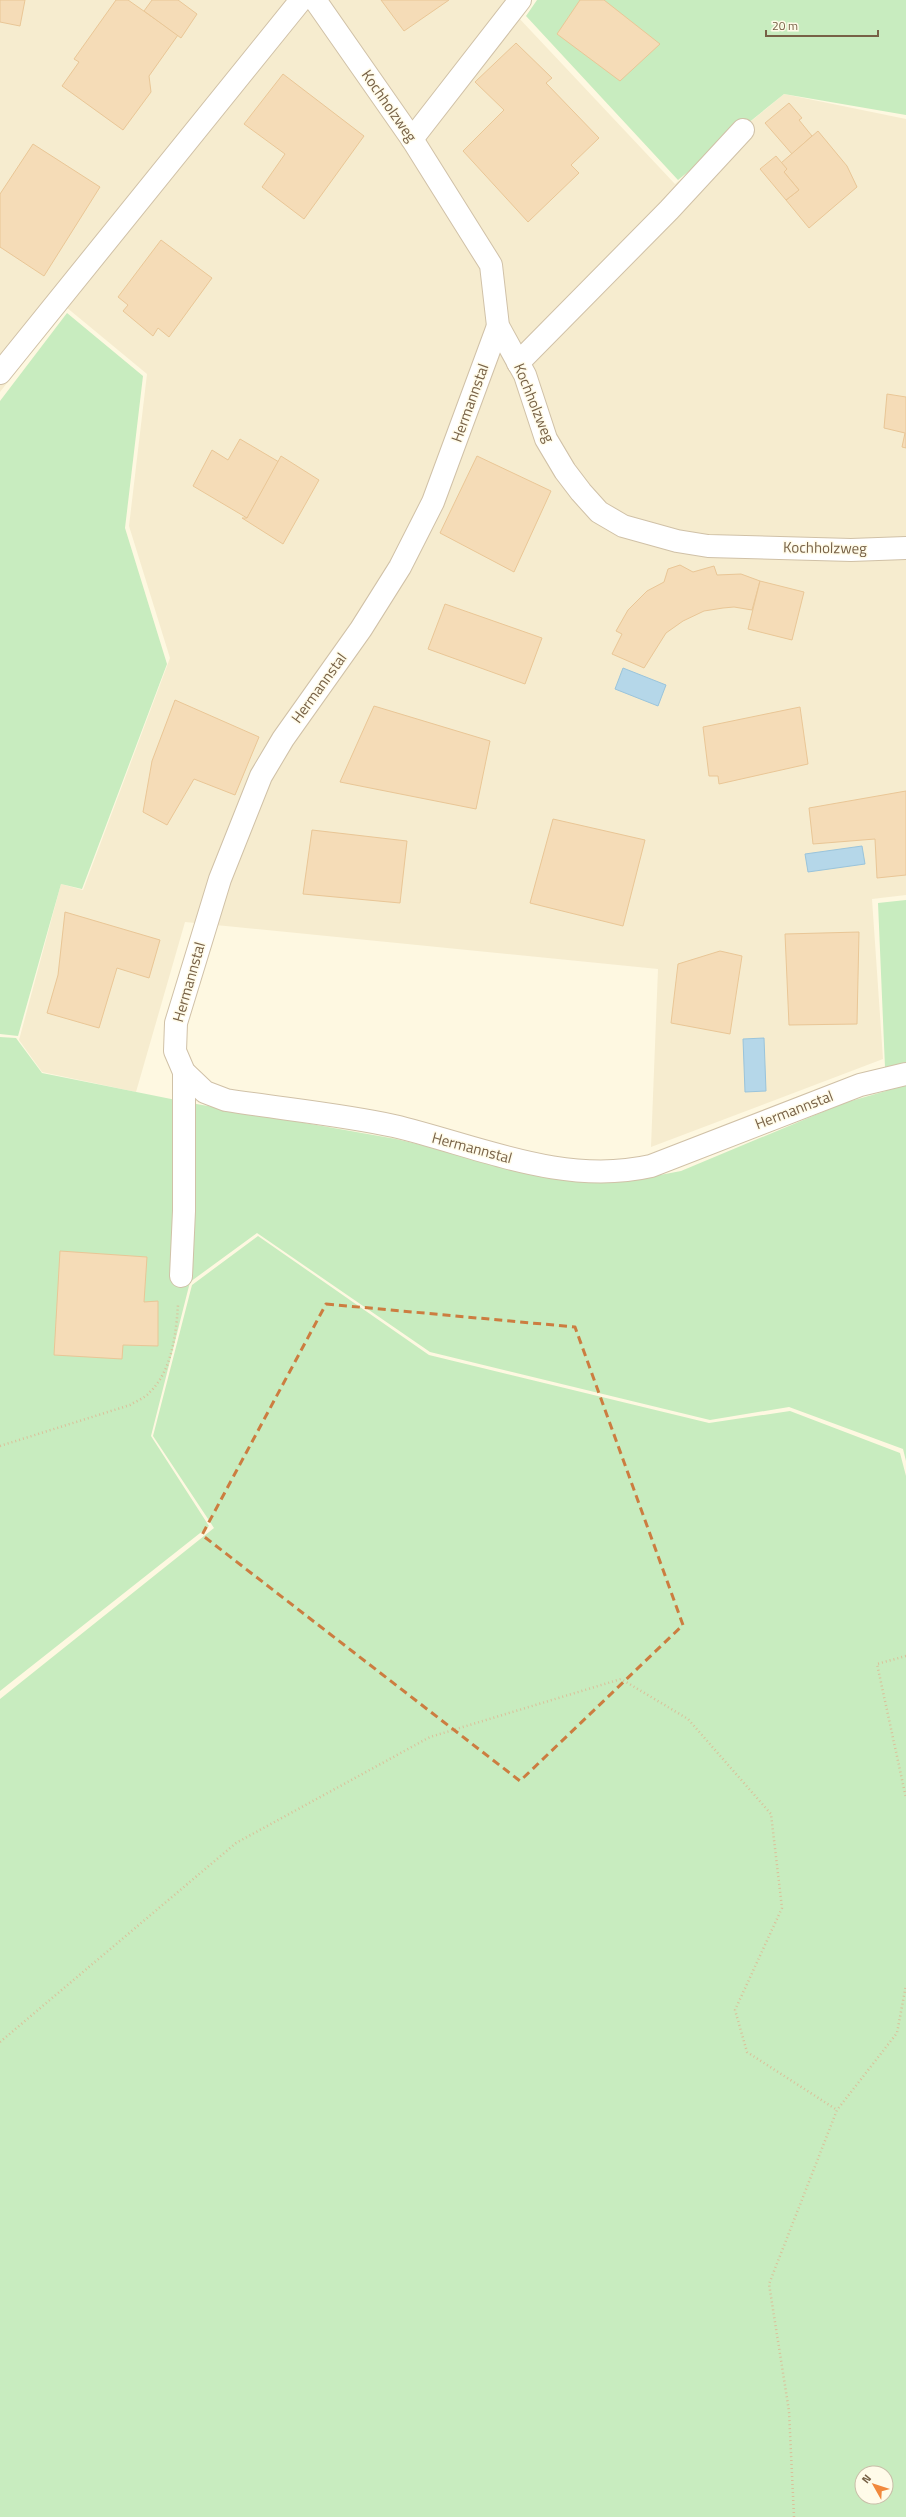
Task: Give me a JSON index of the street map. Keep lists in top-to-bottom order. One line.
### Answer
{"streets":{"street":["Kochholzweg","Hermannstal"]},"crossings":[["Kochholzweg","Hermannstal"]],"scale_bar":"20 m","north":"top left"}
